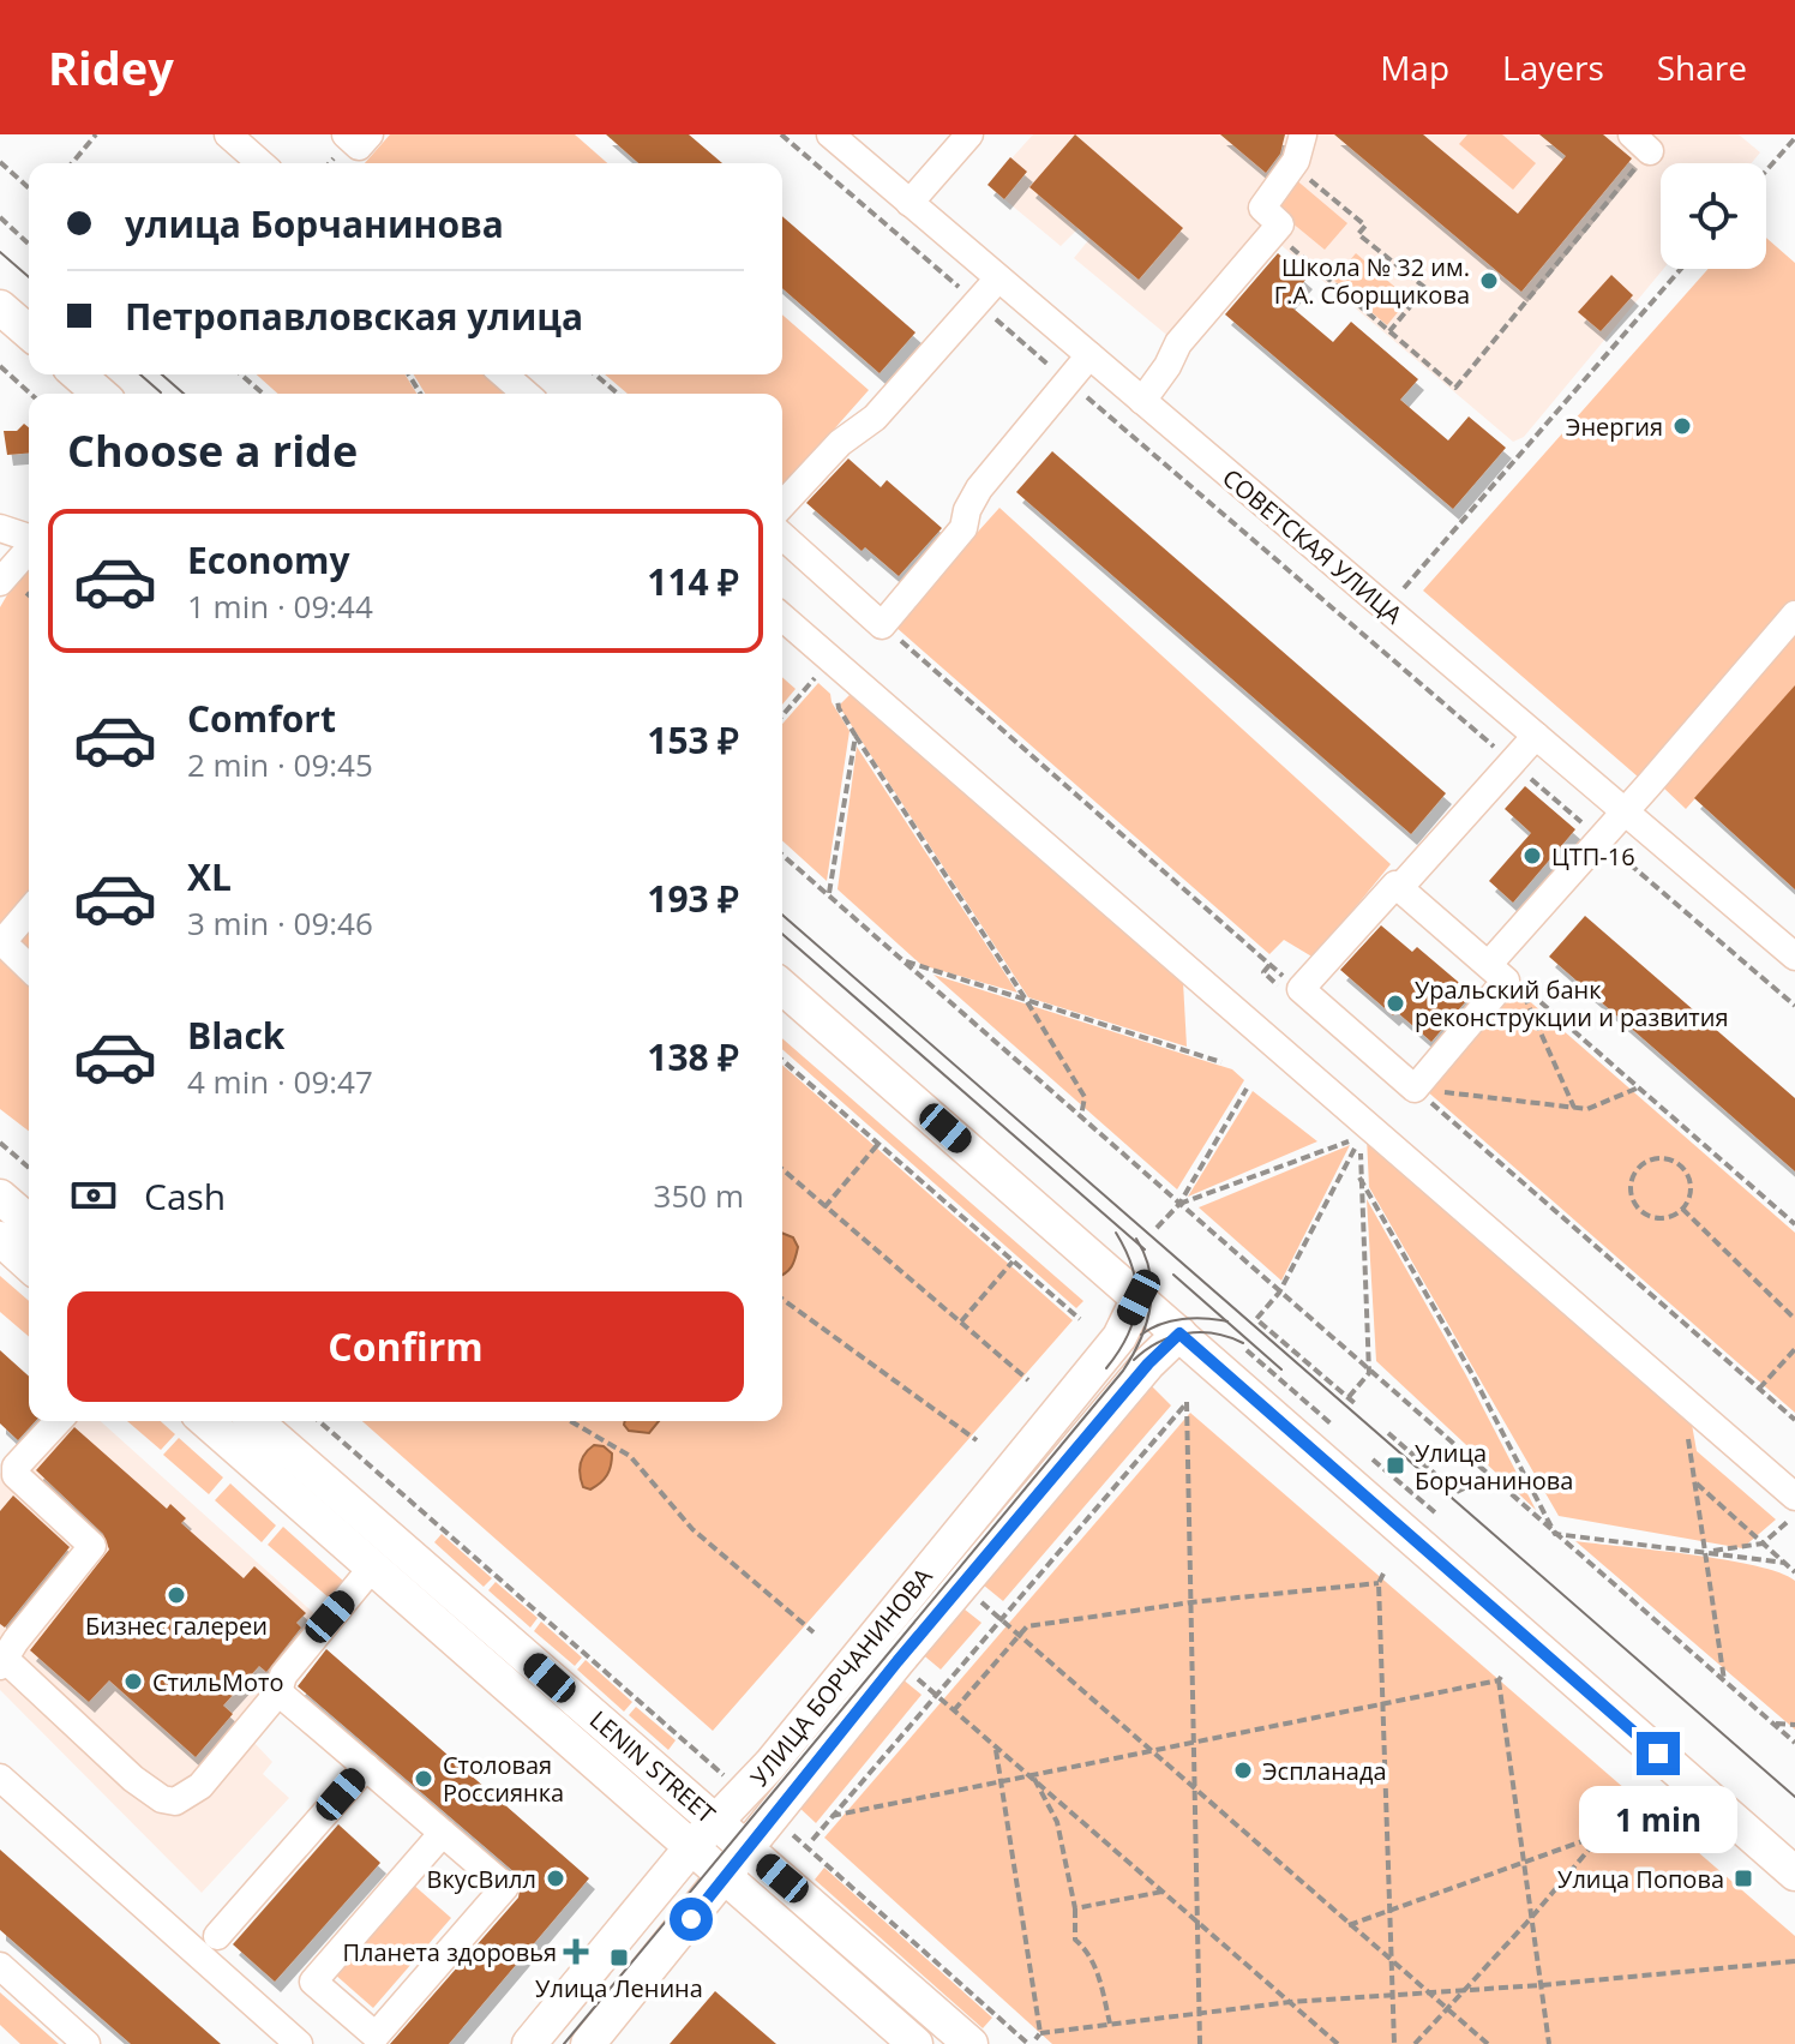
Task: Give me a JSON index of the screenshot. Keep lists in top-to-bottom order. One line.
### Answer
{"streets":{"main road":["УЛИЦА БОРЧАНИНОВА","LENIN STREET"],"street":["СОВЕТСКАЯ УЛИЦА"]},"crossings":[["УЛИЦА БОРЧАНИНОВА","LENIN STREET"]],"places":{"other":["Школа № 32 им. Г.А. Сборщикова","Энергия","ЦТП-16","Уральский банк реконструкции и развития","Бизнес галереи","СтильМото","Эспланада","Столовая Россиянка","ВкусВилл"],"transit":["Улица Борчанинова","Улица Попова","Улица Ленина"],"health":["Планета здоровья"]},"page":{"header":"Ridey","nav":["Map","Layers","Share"],"banner":["улица Борчанинова","Петропавловская улица"],"heading":"Choose a ride","list":[{"name":"Economy","note":"1 min · 09:44","value":"114 ₽"},{"name":"Comfort","note":"2 min · 09:45","value":"153 ₽"},{"name":"XL","note":"3 min · 09:46","value":"193 ₽"},{"name":"Black","note":"4 min · 09:47","value":"138 ₽"}],"pay":["Cash","350 m"],"buttons":"Confirm","bubble":"1 min"}}
